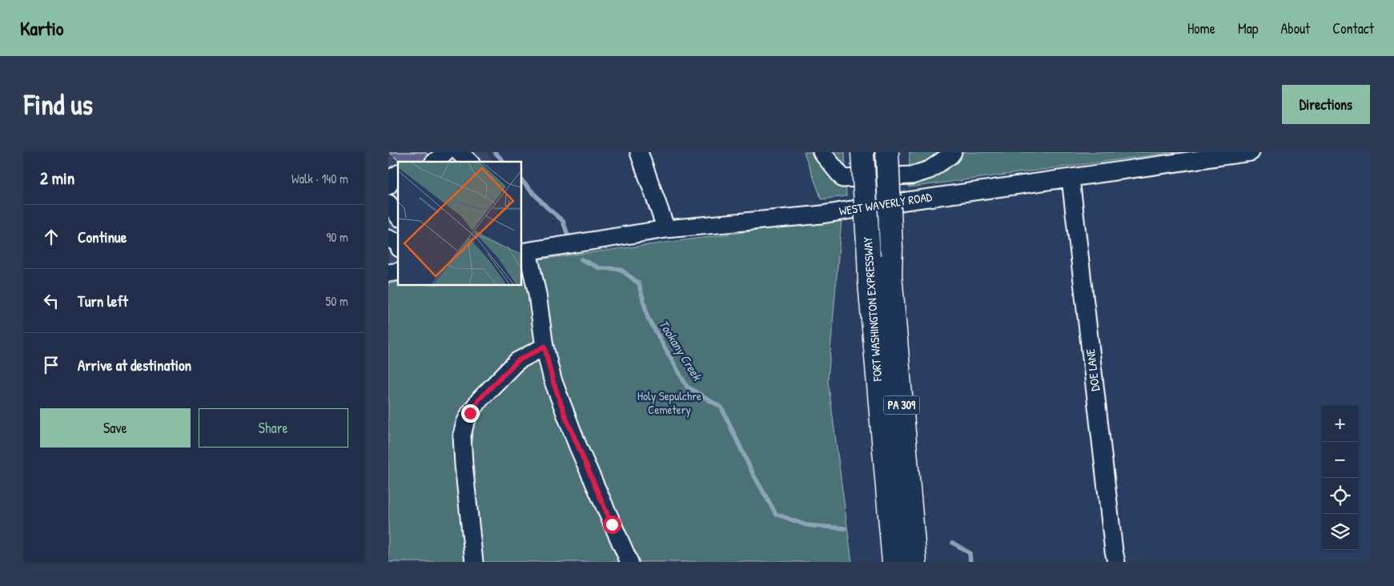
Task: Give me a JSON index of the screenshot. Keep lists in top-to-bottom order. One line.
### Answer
{"streets":{"highway":["FORT WASHINGTON EXPRESSWAY","PA 309"],"street":["WEST WAVERLY ROAD","DOE LANE"]},"crossings":[["WEST WAVERLY ROAD","DOE LANE"]],"water":["Tookany Creek"],"parks":["Holy Sepulchre Cemetery"],"page":{"header":"Kartio","nav":["Home","Map","About","Contact"],"buttons":["Directions",["Save","Share"]],"title":"Find us","heading":["2 min","Walk · 140 m"],"list":[["Continue","90 m"],["Turn left","50 m"],"Arrive at destination"],"map_buttons":["+","−"]}}
